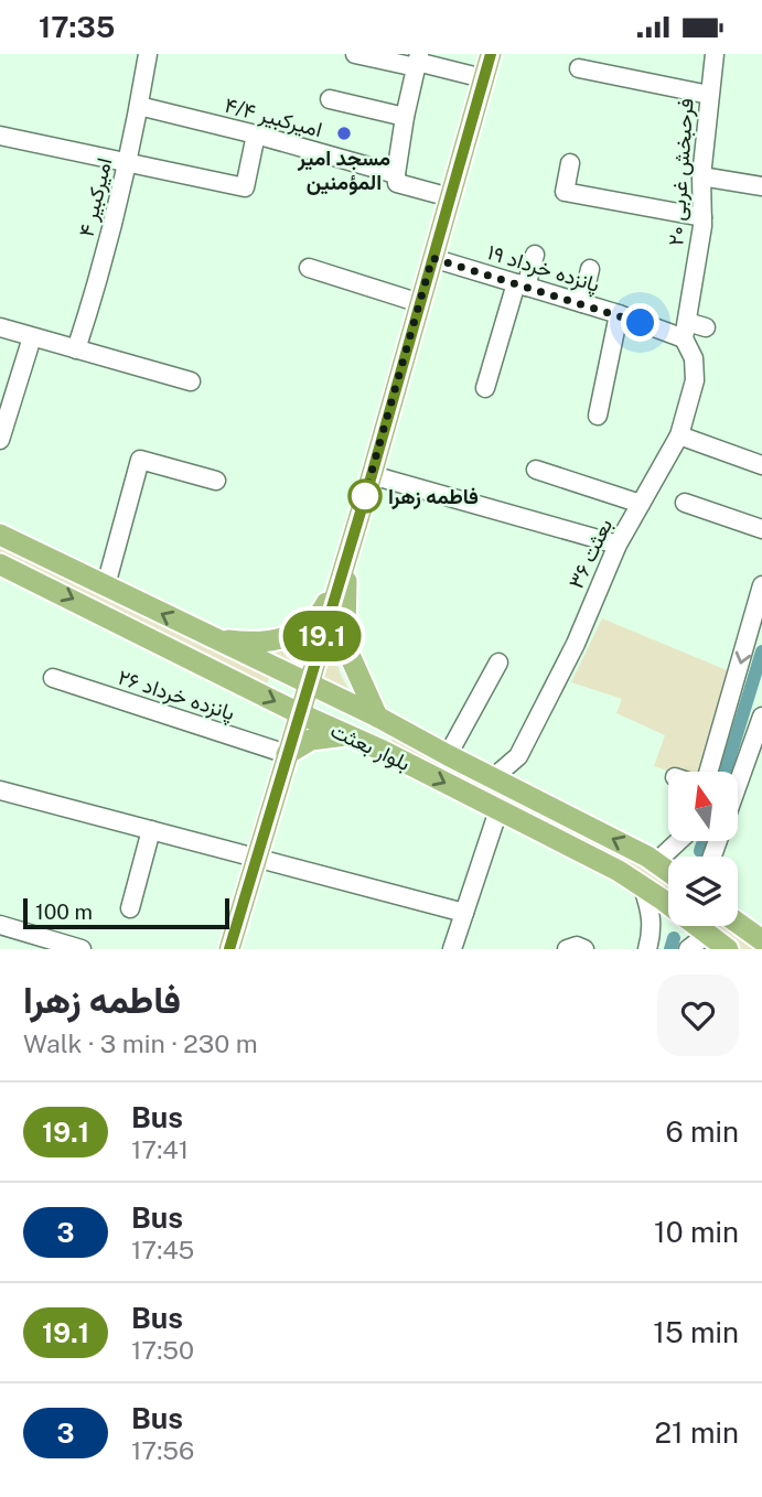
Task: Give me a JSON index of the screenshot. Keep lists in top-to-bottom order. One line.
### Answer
{"streets":{"main road":["بلوار بعثت"],"street":["امیرکبیر ۴/۴","فرحبخش غربی ۲۰","امیرکبیر ۴","پانزده خرداد ۱۹","بعثت ۳۶","پانزده خرداد ۲۶"]},"crossings":[["امیرکبیر ۴/۴","امیرکبیر ۴"],["فرحبخش غربی ۲۰","پانزده خرداد ۱۹"],["فرحبخش غربی ۲۰","بعثت ۳۶"],["پانزده خرداد ۱۹","بعثت ۳۶"],["بعثت ۳۶","بلوار بعثت"]],"places":["مسجد امیر المؤمنین","فاطمه زهرا"],"lines":["bus line 19.1"],"scale_bar":"100 m","north":"top","page":{"status":"17:35","on_map":"19.1","scale":"100 m","heading":["فاطمه زهرا","Walk · 3 min · 230 m"],"list":[{"mark":"19.1","name":"Bus","note":"17:41","value":"6 min"},{"mark":"3","name":"Bus","note":"17:45","value":"10 min"},{"mark":"19.1","name":"Bus","note":"17:50","value":"15 min"},{"mark":"3","name":"Bus","note":"17:56","value":"21 min"}]}}
